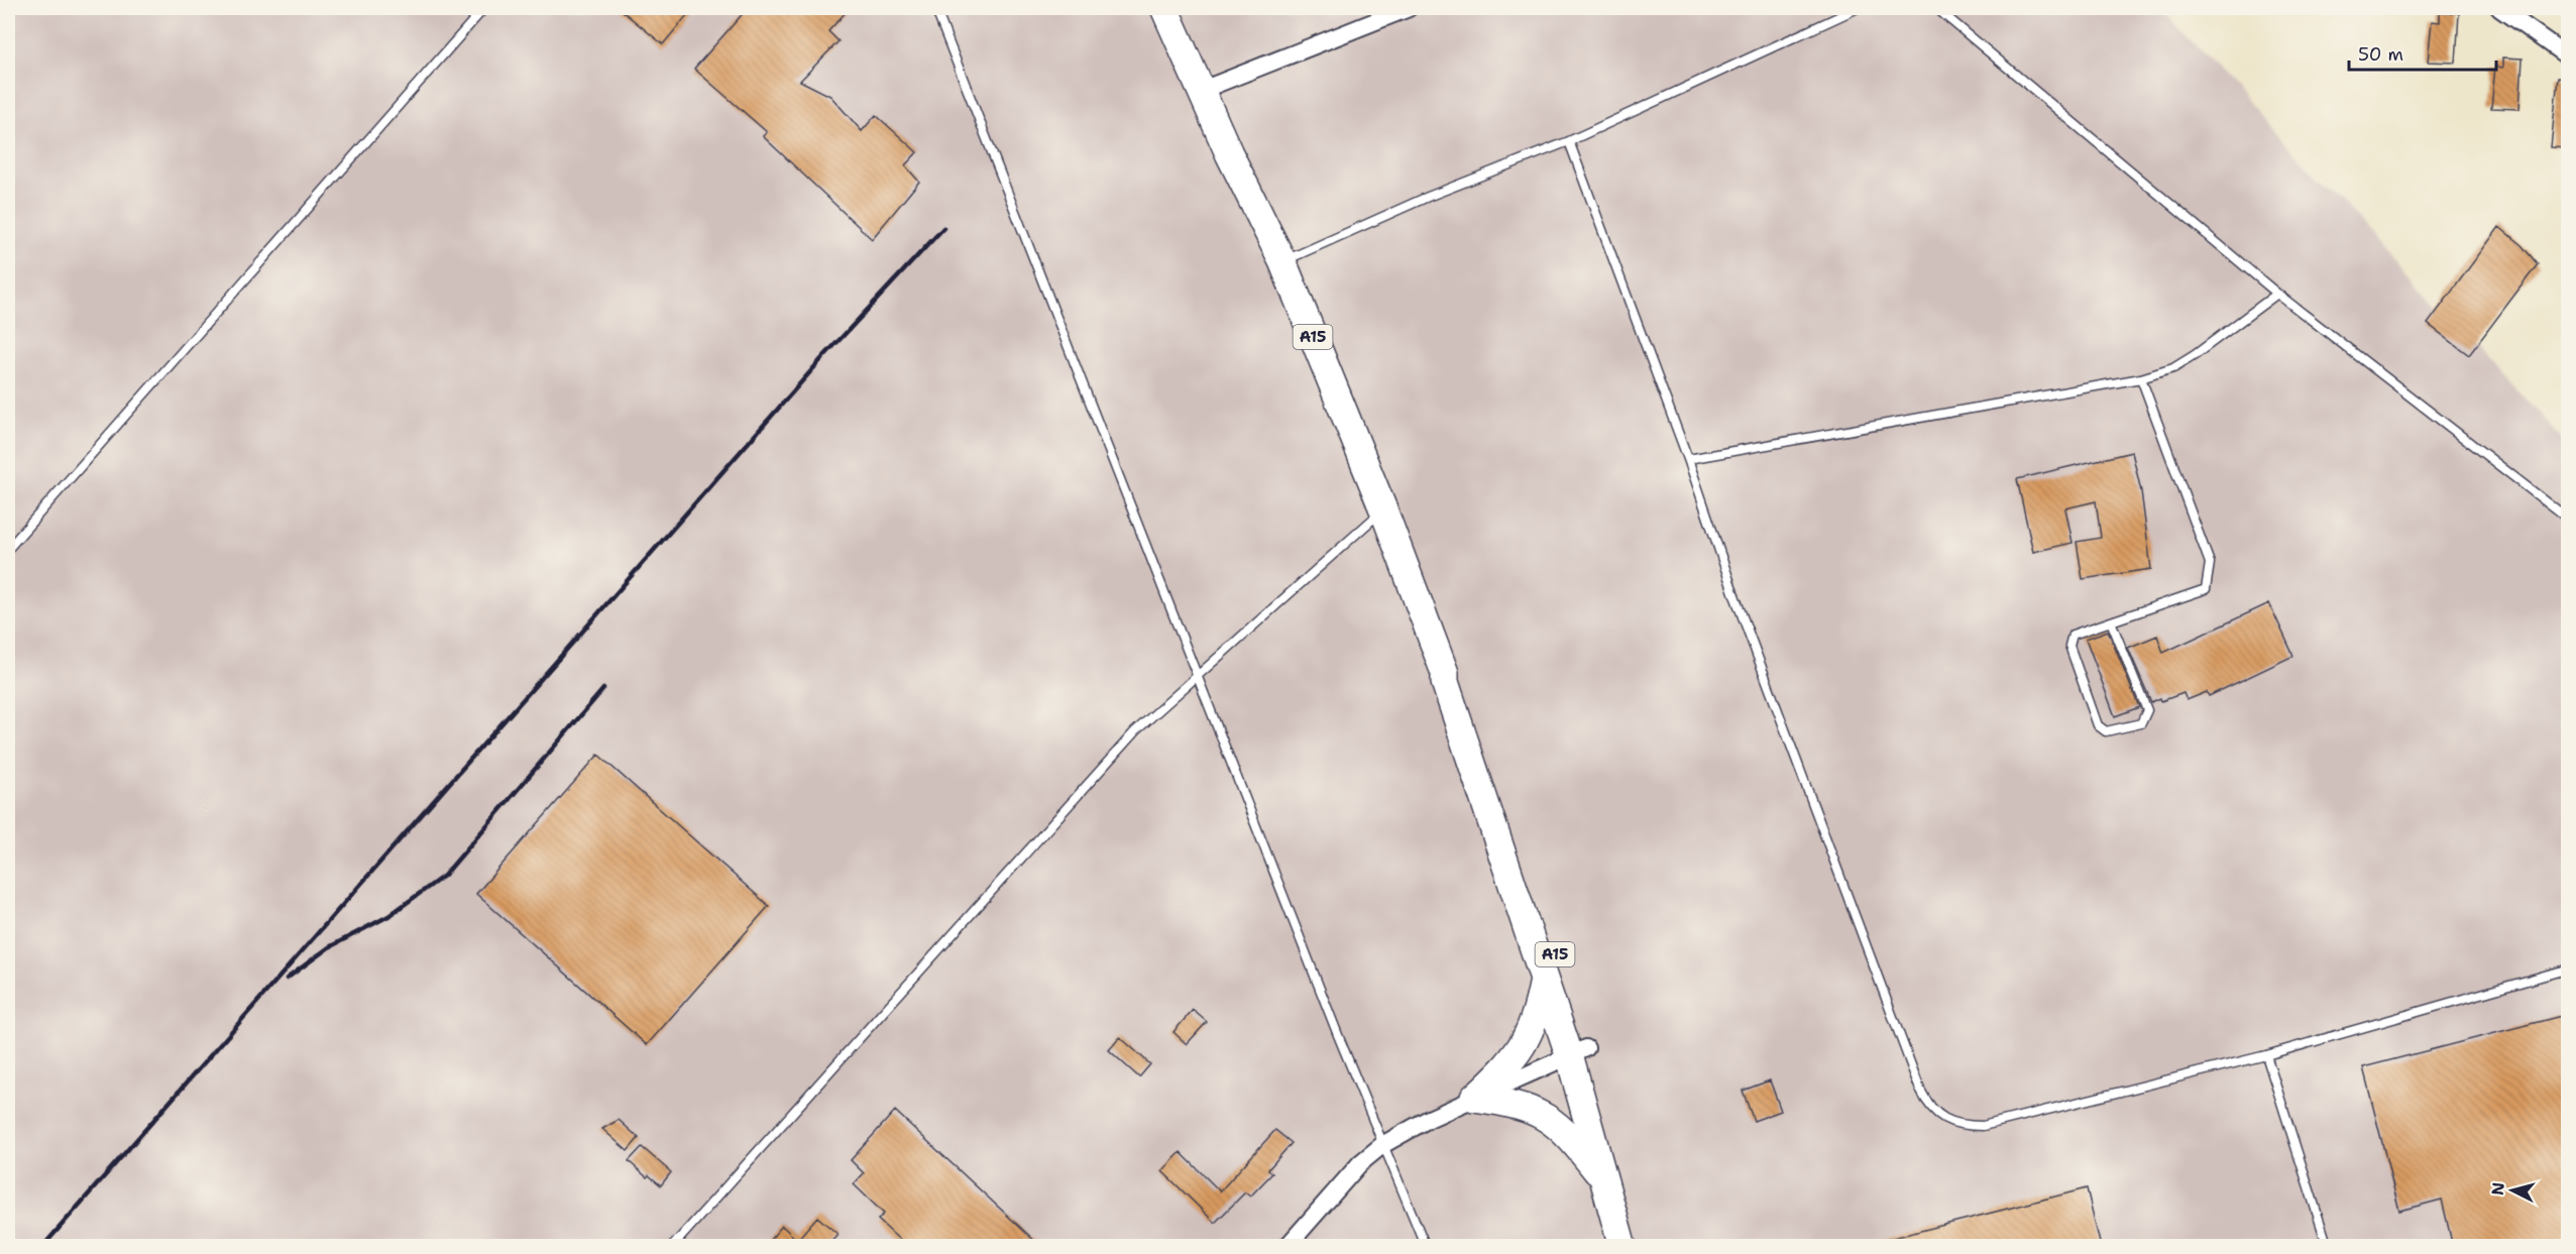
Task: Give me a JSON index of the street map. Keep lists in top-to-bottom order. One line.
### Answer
{"streets":{"main road":["A15"]},"scale_bar":"50 m","north":"left"}
